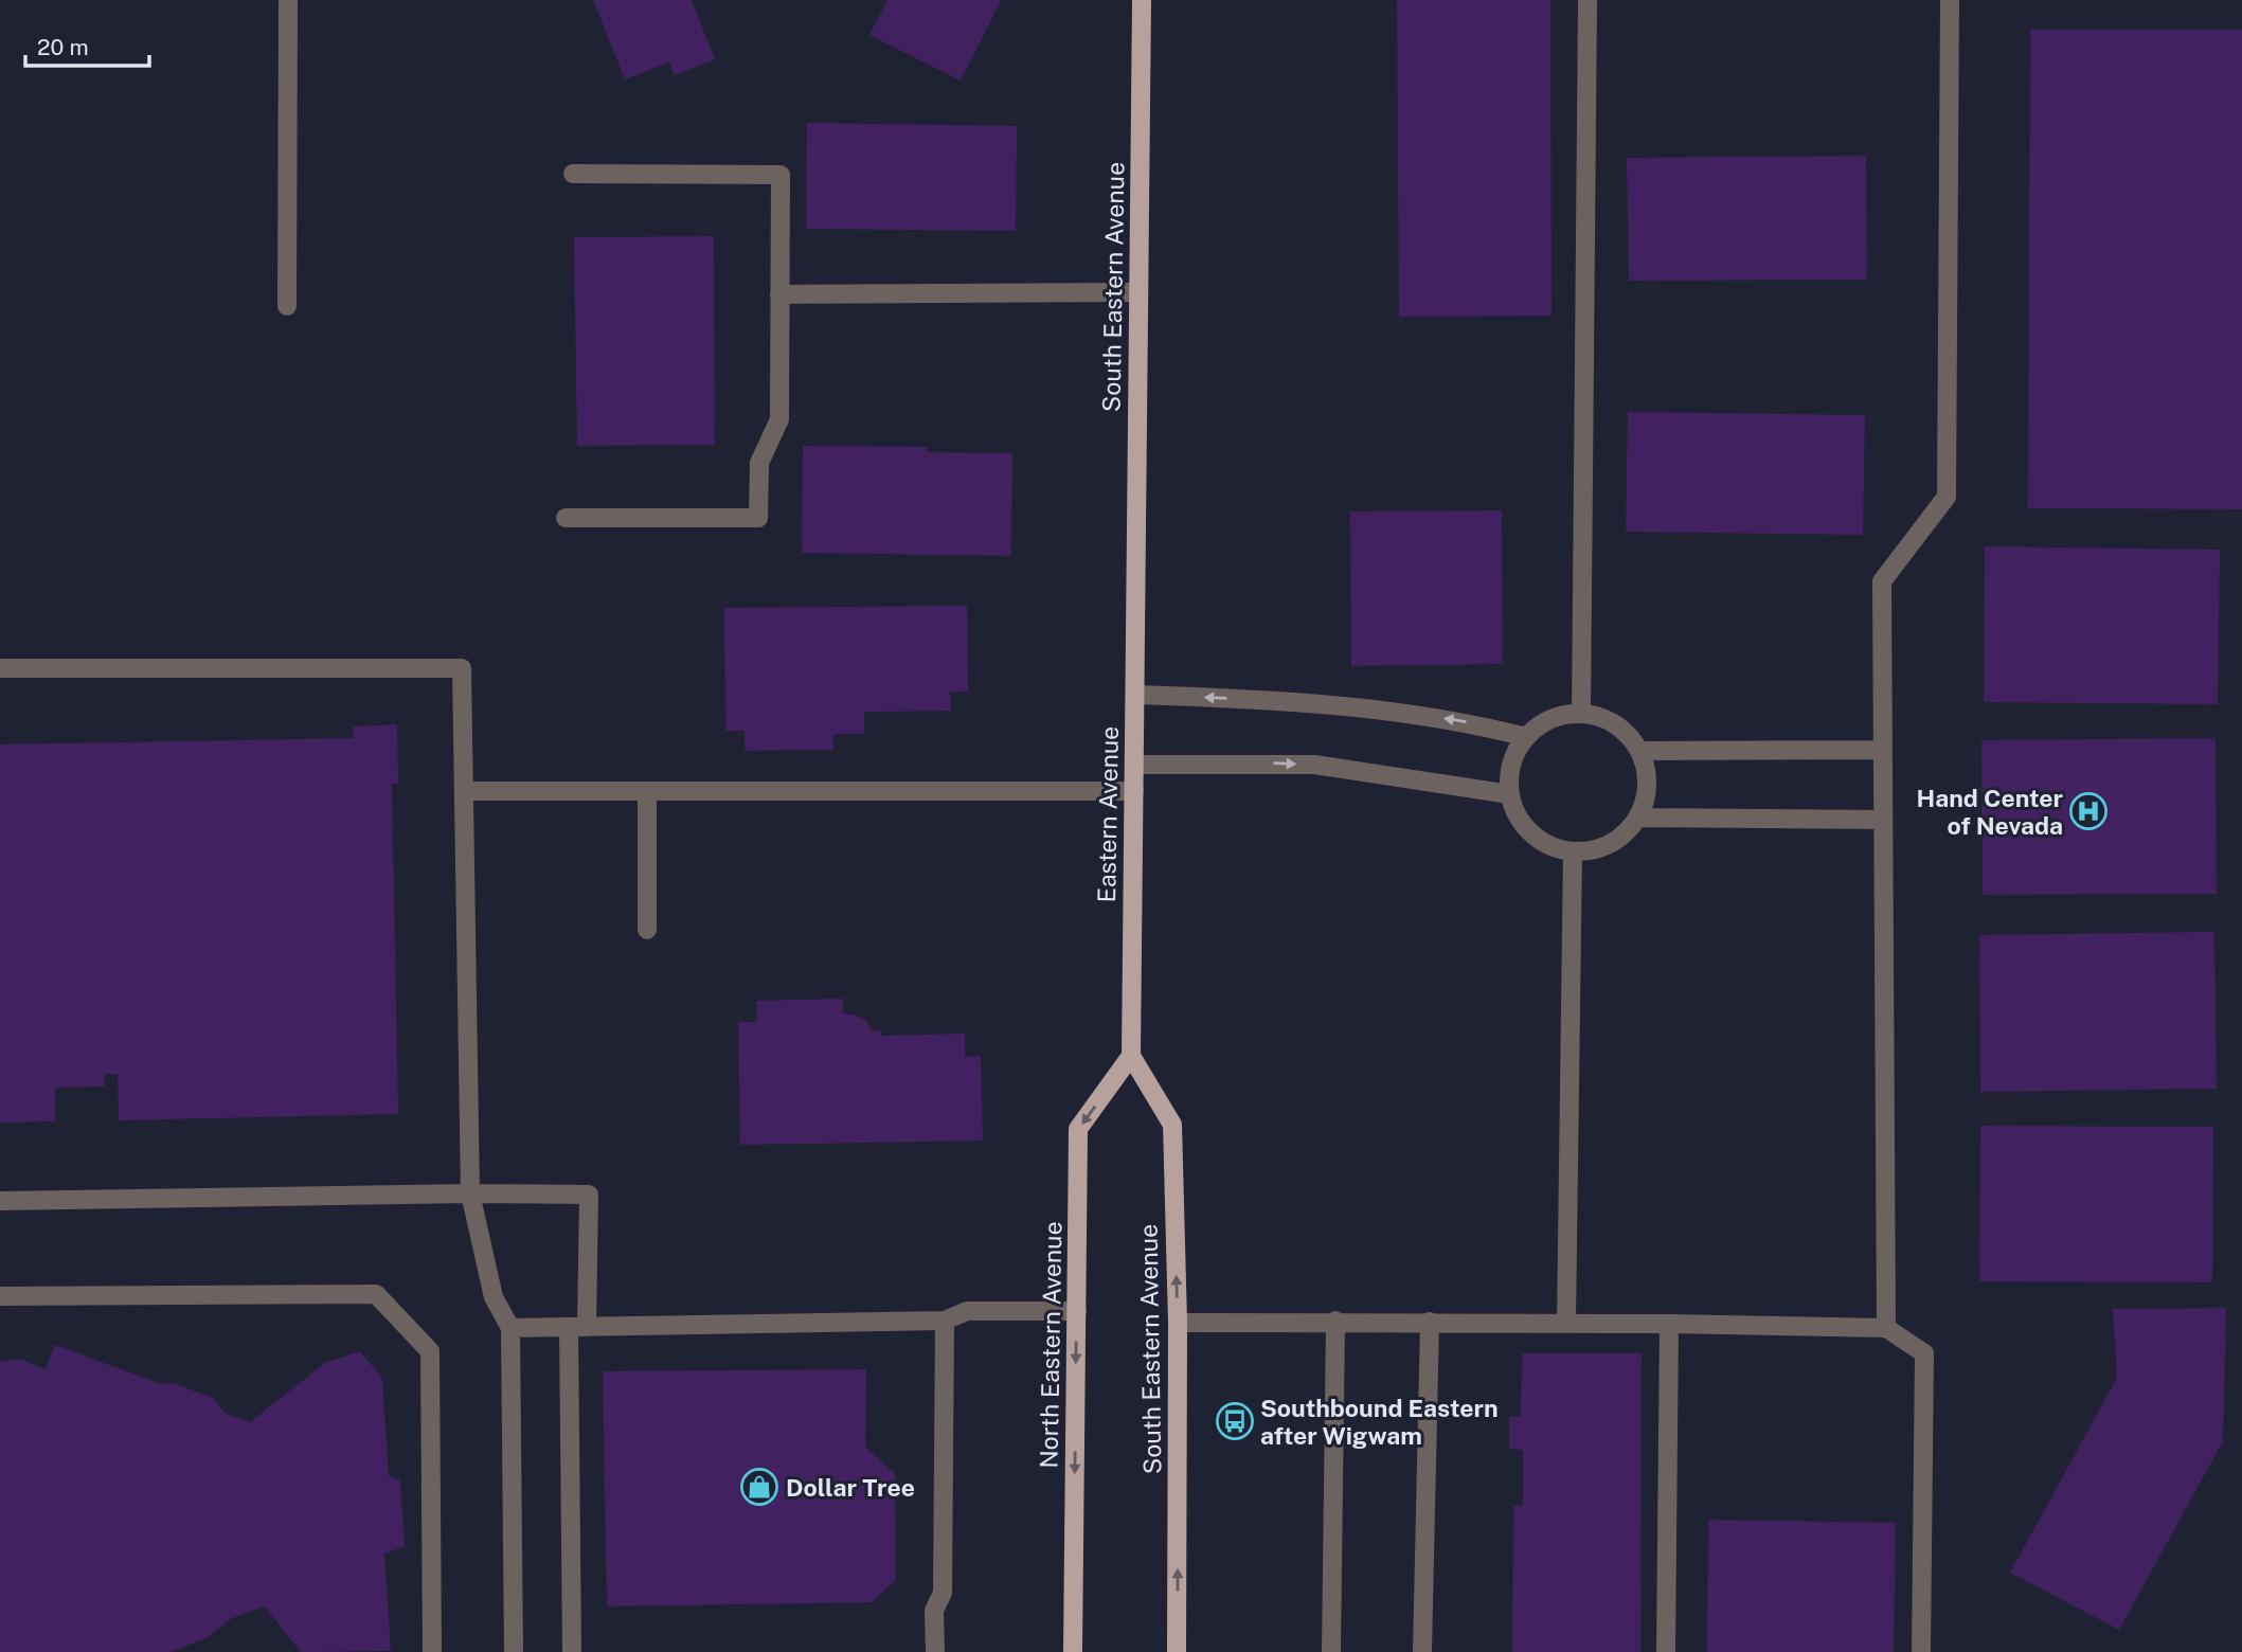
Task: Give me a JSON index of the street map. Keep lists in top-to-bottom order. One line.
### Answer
{"streets":{"main road":["South Eastern Avenue","Eastern Avenue","North Eastern Avenue"]},"crossings":[["South Eastern Avenue","Eastern Avenue"],["South Eastern Avenue","North Eastern Avenue"],["Eastern Avenue","North Eastern Avenue"]],"one_way":["South Eastern Avenue","North Eastern Avenue"],"places":{"hospital":["Hand Center of Nevada"],"bus stop":["Southbound Eastern after Wigwam"],"shop":["Dollar Tree"]},"scale_bar":"20 m"}
